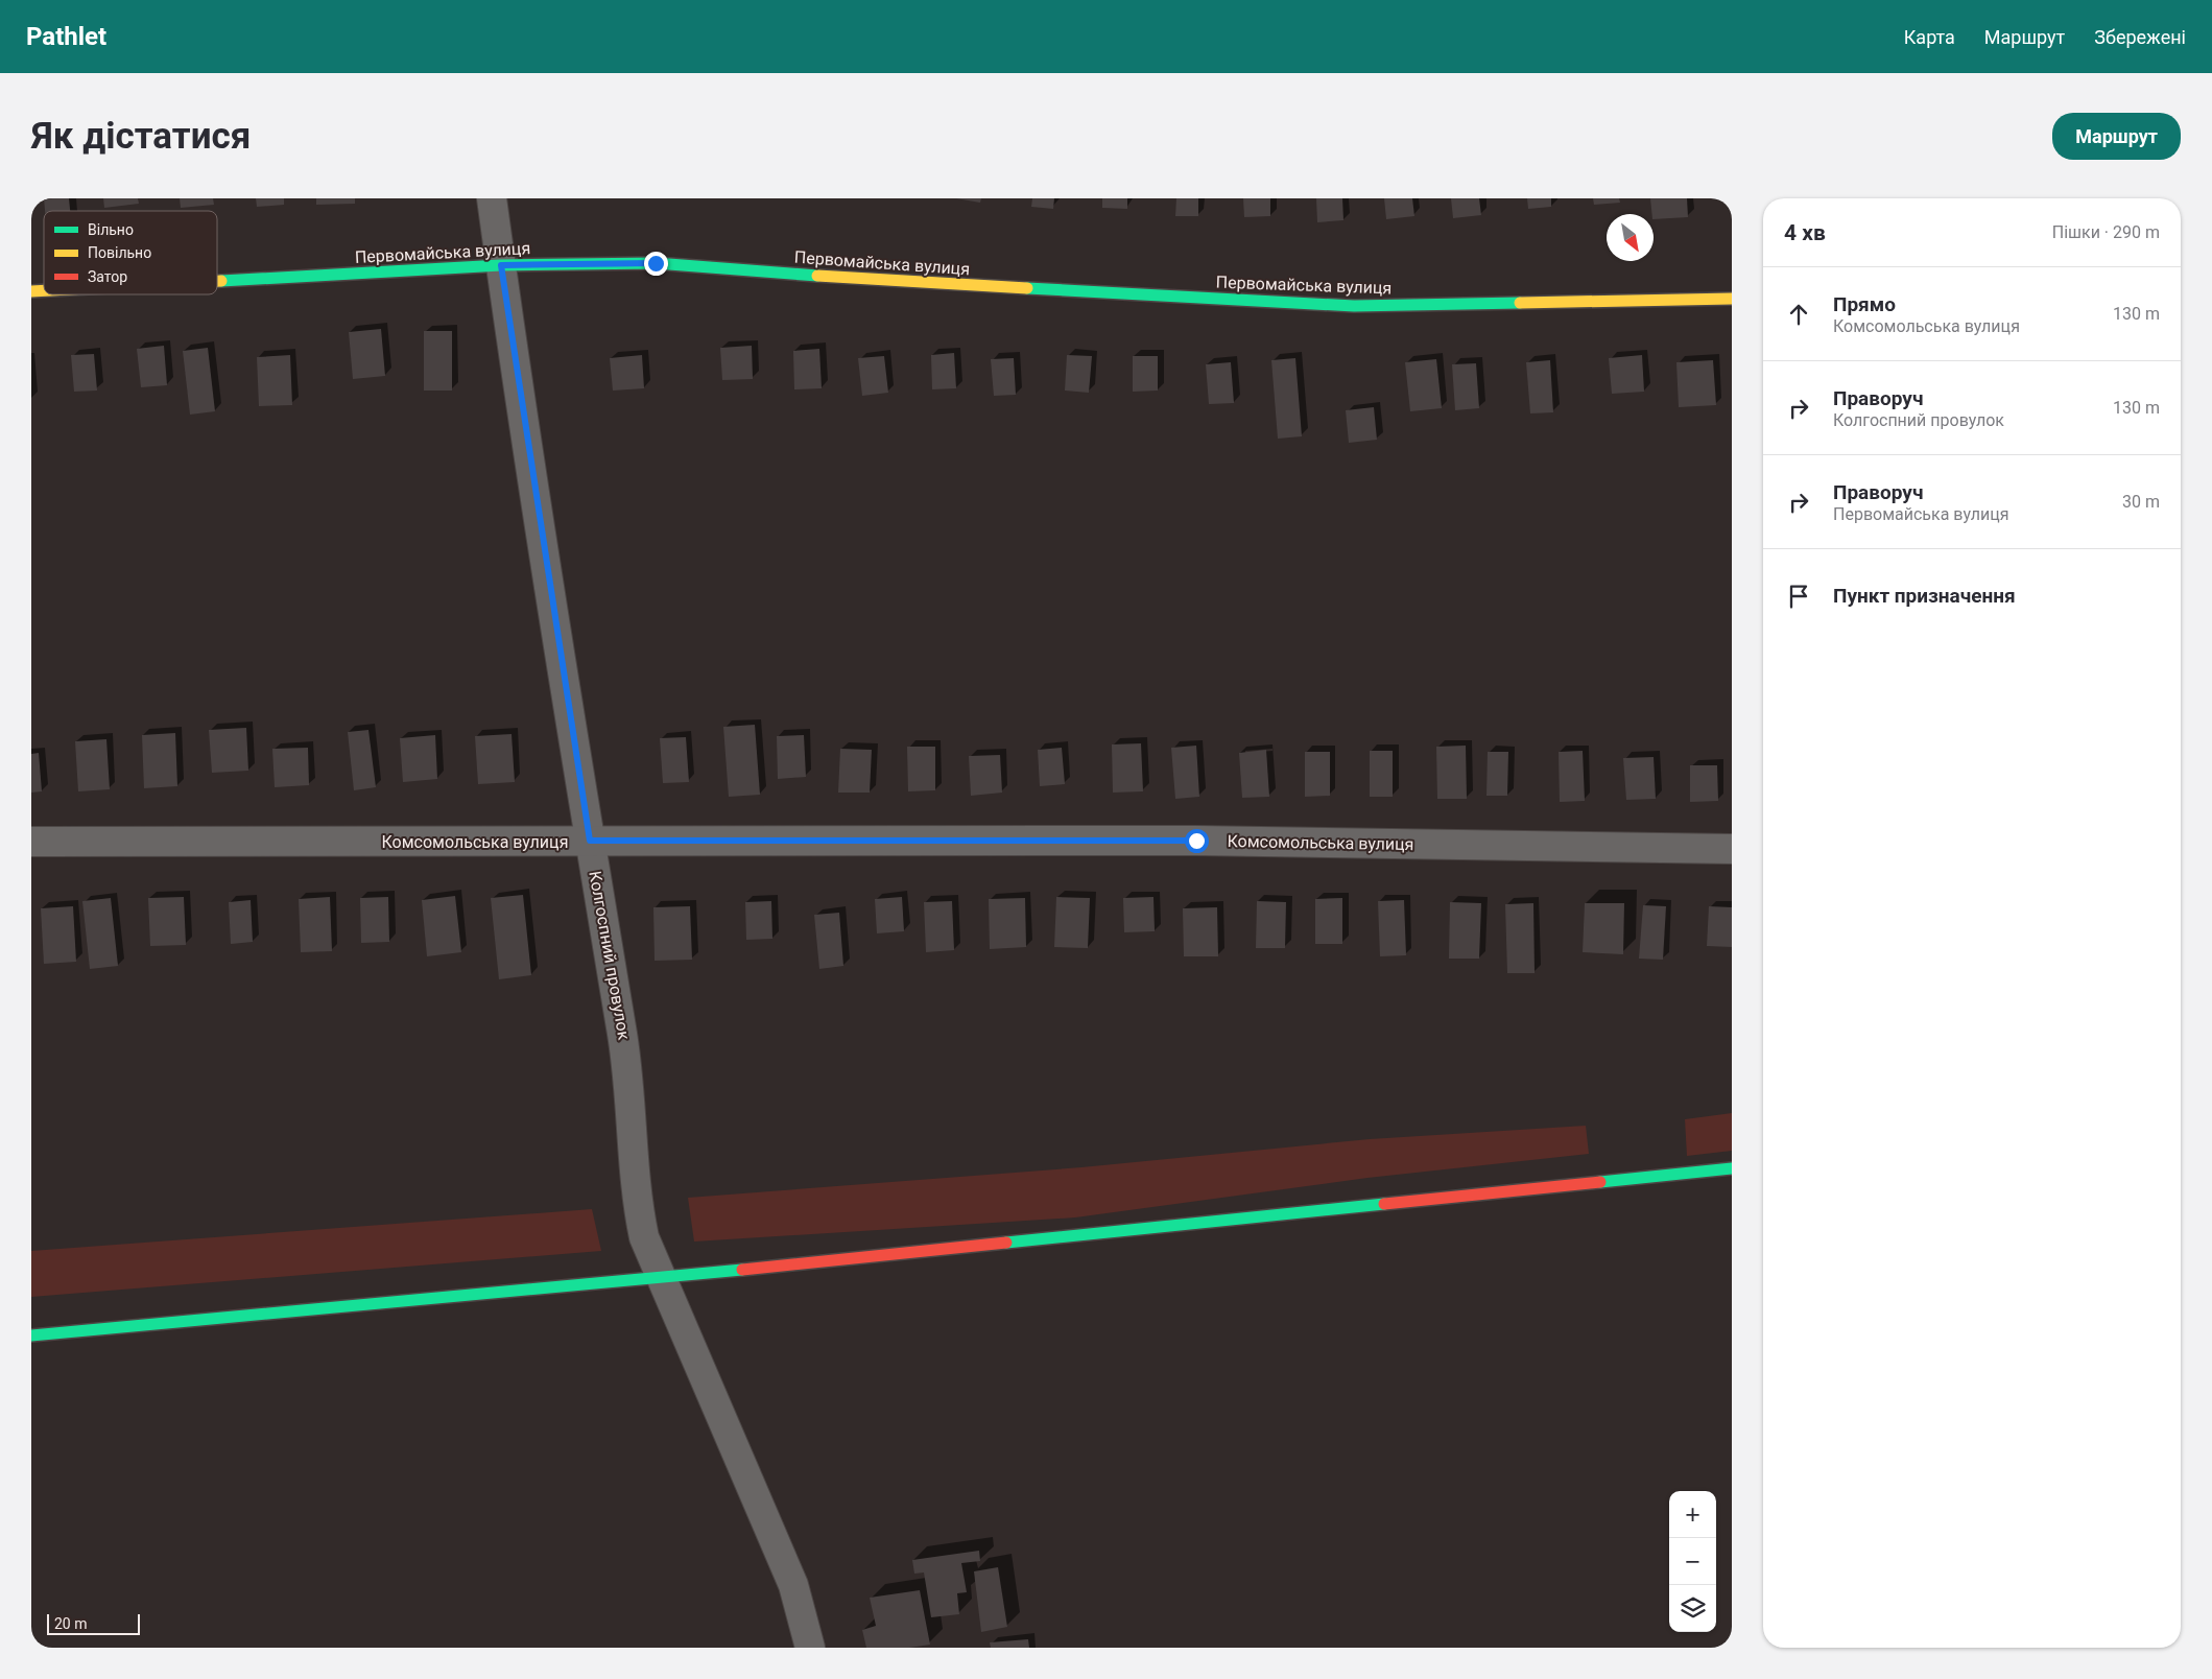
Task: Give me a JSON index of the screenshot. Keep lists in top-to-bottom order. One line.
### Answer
{"streets":{"main road":["Первомайська вулиця"],"street":["Комсомольська вулиця","Колгоспний провулок"]},"crossings":[["Первомайська вулиця","Колгоспний провулок"],["Комсомольська вулиця","Колгоспний провулок"]],"legend":["Вільно","Повільно","Затор"],"scale_bar":"20 m","north":"bottom right","page":{"header":"Pathlet","nav":["Карта","Маршрут","Збережені"],"buttons":"Маршрут","title":"Як дістатися","heading":["4 хв","Пішки · 290 m"],"list":[["Прямо","Комсомольська вулиця","130 m"],["Праворуч","Колгоспний провулок","130 m"],["Праворуч","Первомайська вулиця","30 m"],"Пункт призначення"],"map_buttons":["+","−"],"scale":"20 m"}}
